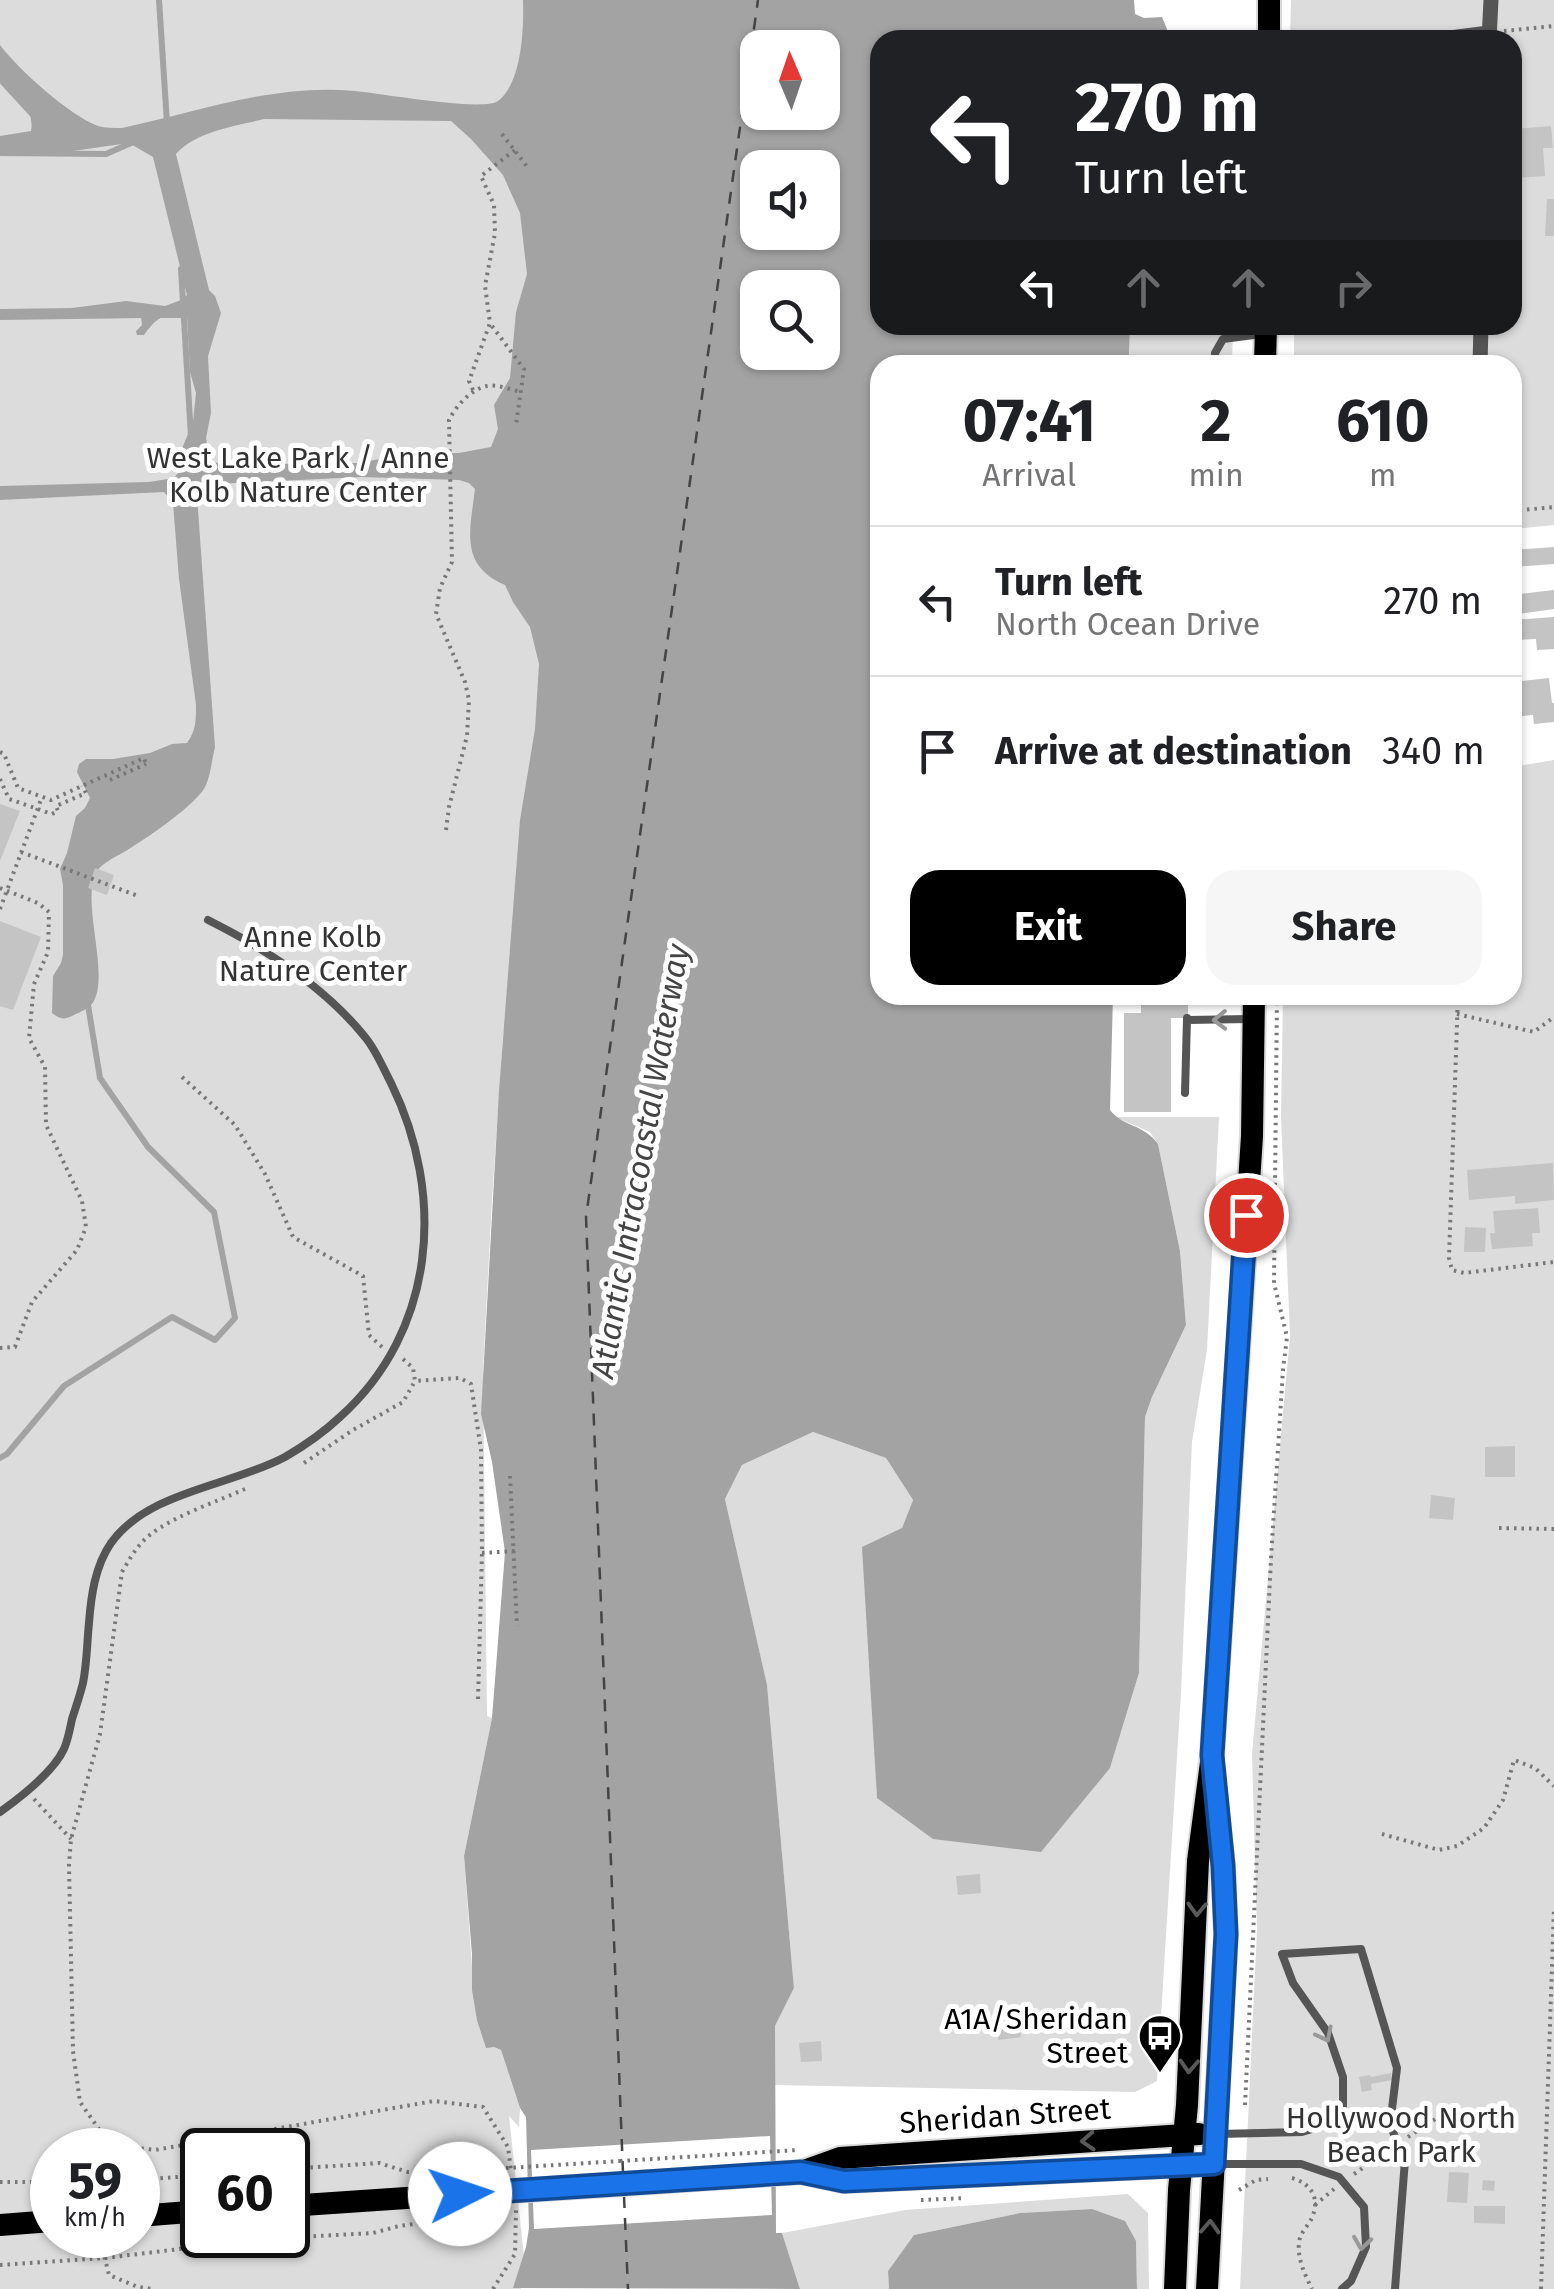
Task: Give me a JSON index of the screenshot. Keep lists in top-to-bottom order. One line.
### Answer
{"streets":{"main road":["Sheridan Street"]},"water":["Atlantic Intracoastal Waterway"],"parks":["West Lake Park / Anne Kolb Nature Center","Anne Kolb Nature Center","Hollywood North Beach Park"],"places":{"bus stop":["A1A/Sheridan Street"]},"north":"top","page":{"turn":["270 m","Turn left"],"eta":["07:41","Arrival","2","min","610","m"],"list":[{"name":"Turn left","note":"North Ocean Drive","value":"270 m"},{"name":"Arrive at destination","value":"340 m"}],"buttons":["Exit","Share"],"speed":"59 km/h","limit":"60"}}
